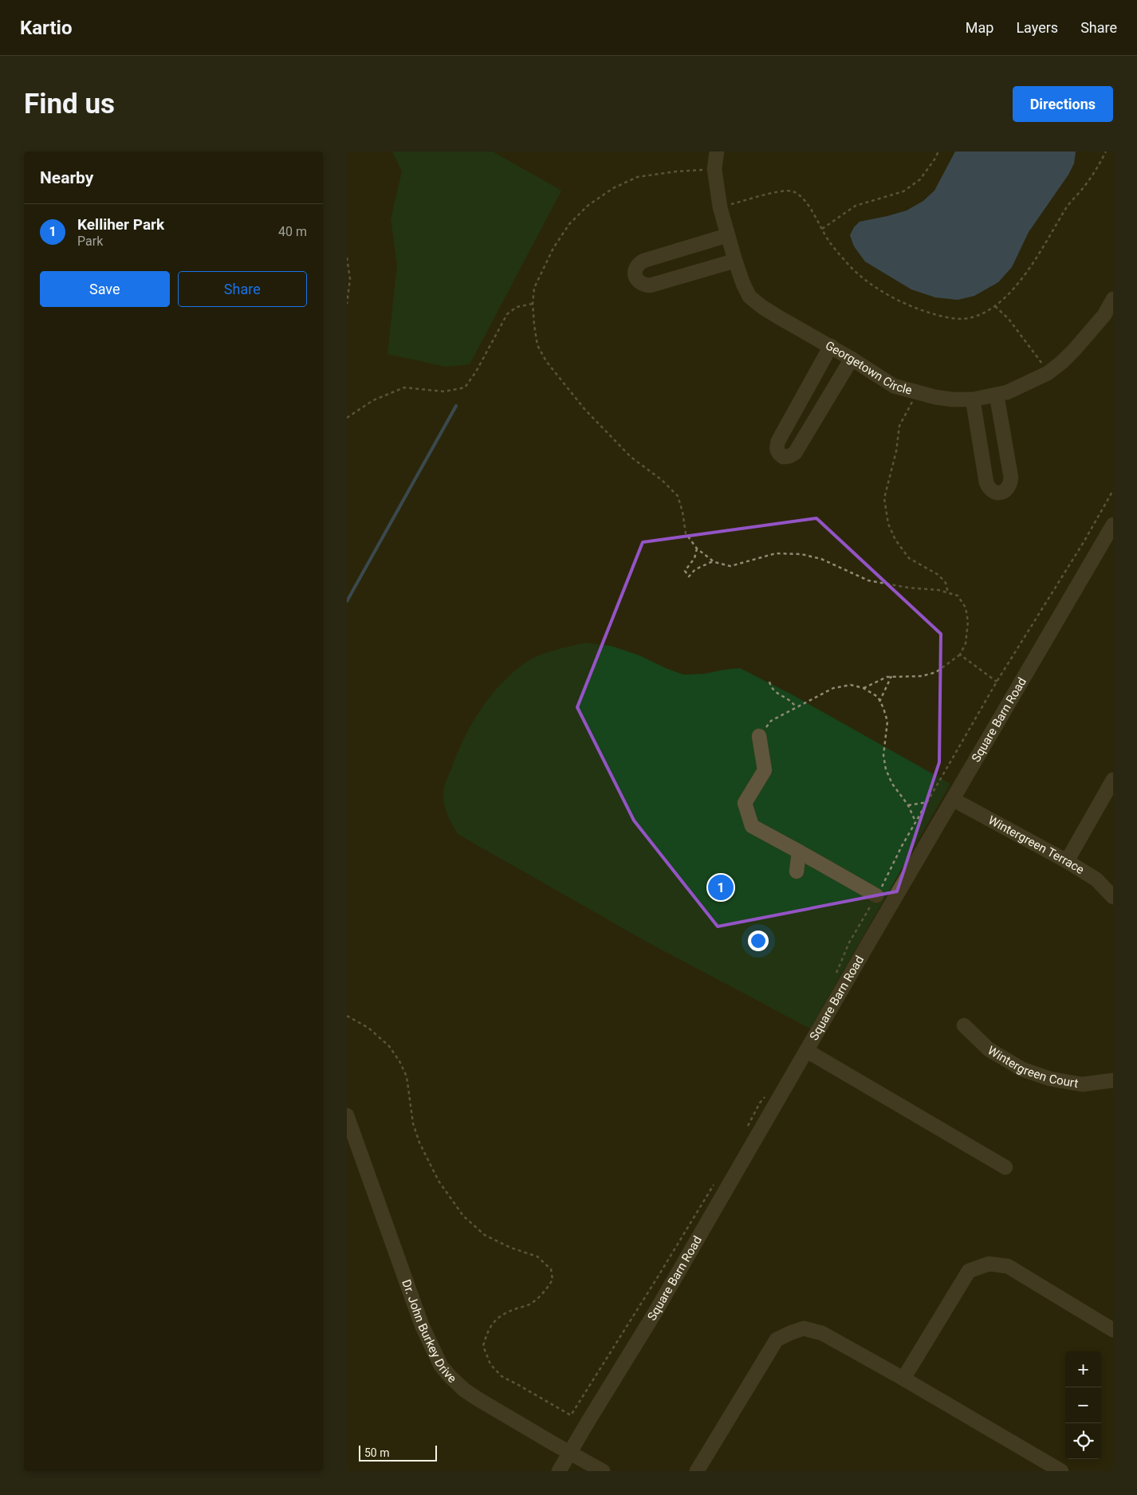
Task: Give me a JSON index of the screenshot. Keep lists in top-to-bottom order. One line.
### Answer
{"streets":{"street":["Georgetown Circle","Square Barn Road","Wintergreen Terrace","Wintergreen Court","Dr. John Burkey Drive"]},"crossings":[["Square Barn Road","Wintergreen Terrace"],["Square Barn Road","Dr. John Burkey Drive"]],"scale_bar":"50 m","page":{"header":"Kartio","nav":["Map","Layers","Share"],"buttons":["Directions",["Save","Share"]],"title":"Find us","heading":"Nearby","list":[{"mark":"1","name":"Kelliher Park","note":"Park","value":"40 m"}],"pins":"1","map_buttons":["+","−"],"scale":"50 m"}}
